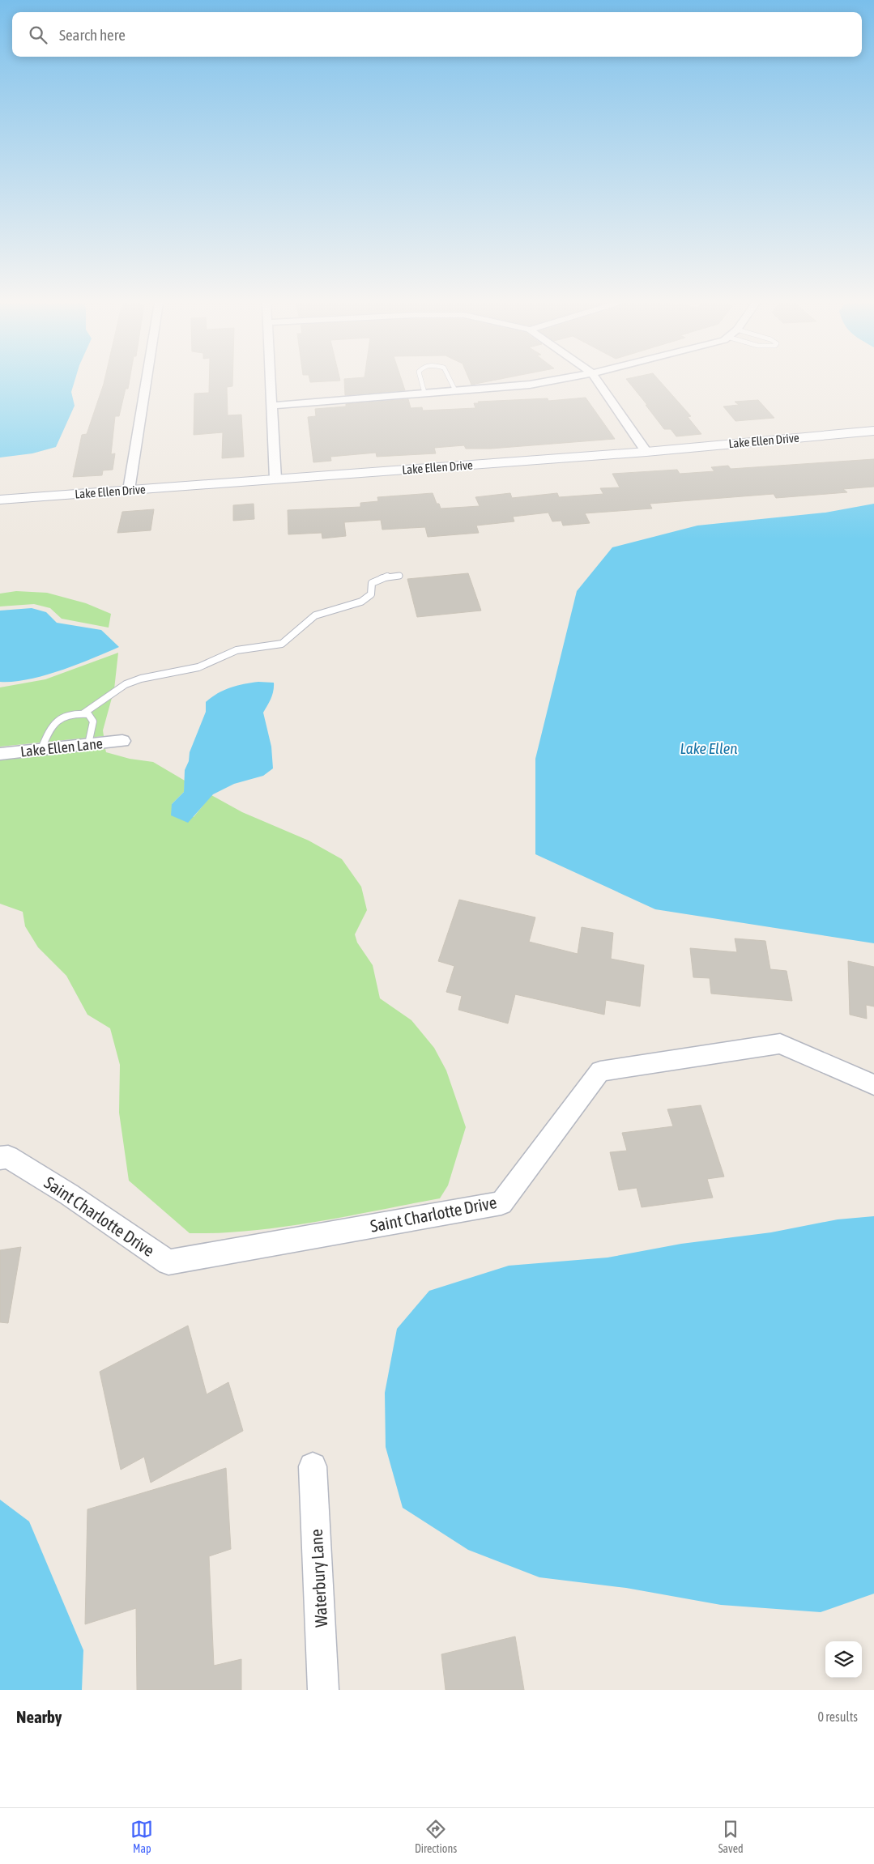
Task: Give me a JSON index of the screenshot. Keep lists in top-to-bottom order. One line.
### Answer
{"streets":{"street":["Lake Ellen Drive","Lake Ellen Lane","Saint Charlotte Drive","Waterbury Lane"]},"water":["Lake Ellen"],"page":{"search":"Search here","heading":["Nearby","0 results"],"nav":["Map","Directions","Saved"]}}
